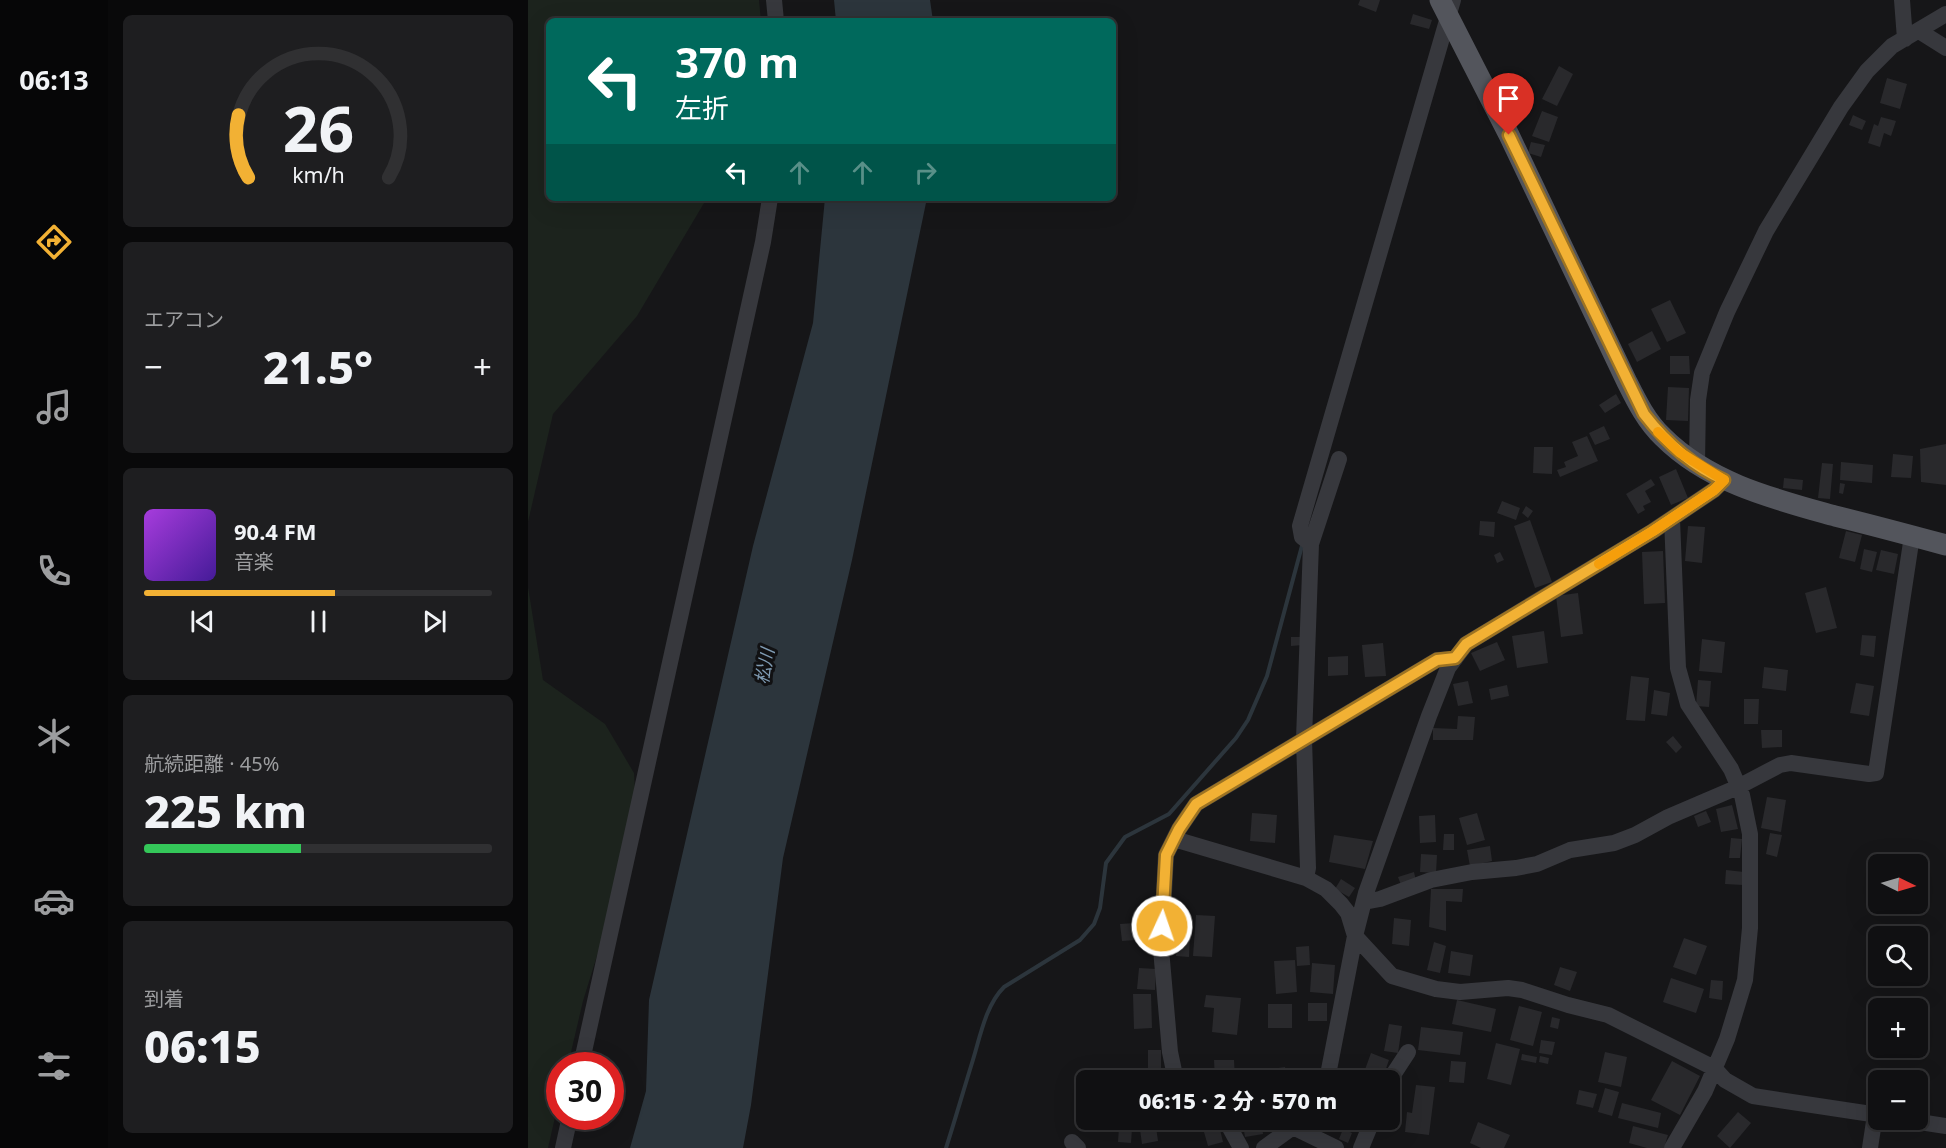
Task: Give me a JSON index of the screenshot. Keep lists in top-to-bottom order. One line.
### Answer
{"water":["松川"],"north":"right","page":{"tabs":"06:13","turn":["370 m","左折"],"tile":["エアコン",["航続距離 · 45%","225 km"],["到着","06:15"]],"heat":["−","21.5°","+"],"song":["90.4 FM","音楽"],"map_buttons":["+","−"],"limit":"30","trip":"06:15 · 2 分 · 570 m","gauge":["26","km/h"]}}
